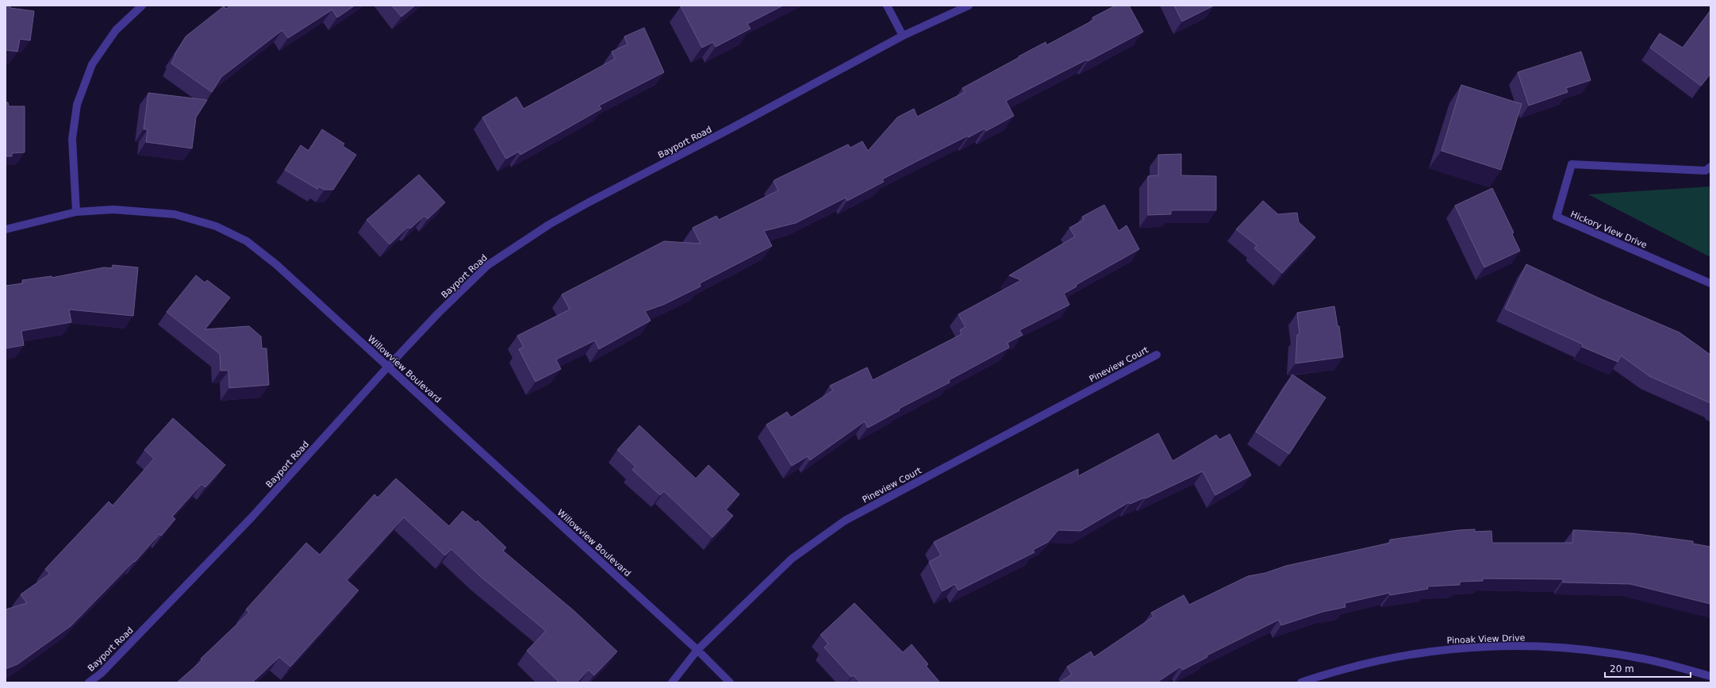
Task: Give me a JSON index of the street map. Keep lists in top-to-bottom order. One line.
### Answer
{"streets":{"street":["Bayport Road","Hickory View Drive","Pineview Court","Willowview Boulevard","Pinoak View Drive"]},"crossings":[["Bayport Road","Willowview Boulevard"],["Pineview Court","Willowview Boulevard"]],"scale_bar":"20 m"}
